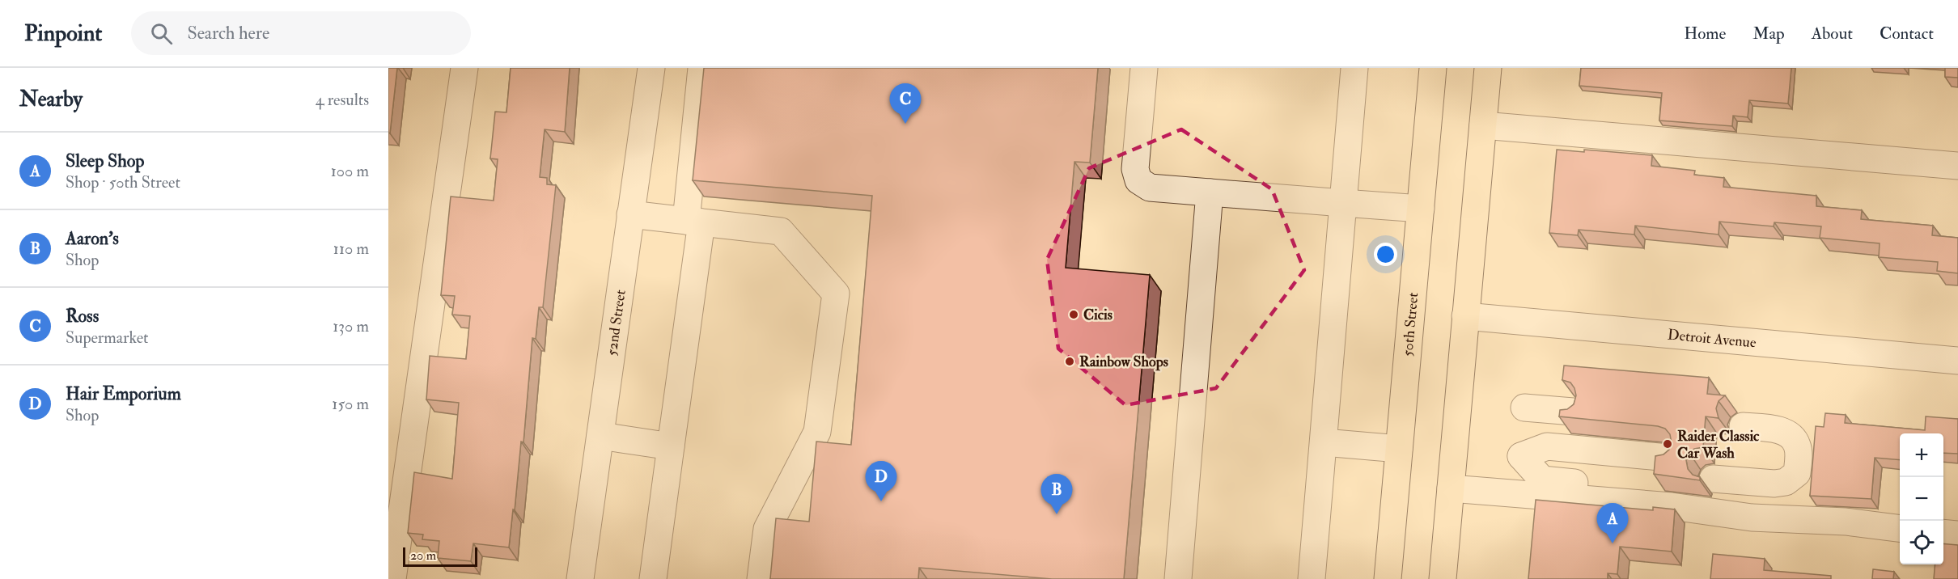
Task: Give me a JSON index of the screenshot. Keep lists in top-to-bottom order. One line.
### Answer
{"streets":{"main road":["50th Street"],"street":["52nd Street","Detroit Avenue"]},"places":["Cicis","Rainbow Shops","Raider Classic Car Wash"],"scale_bar":"20 m","page":{"header":"Pinpoint","search":"Search here","nav":["Home","Map","About","Contact"],"heading":["Nearby","4 results"],"pins":["C","D","B","A"],"list":[{"mark":"A","name":"Sleep Shop","note":"Shop · 50th Street","value":"100 m"},{"mark":"B","name":"Aaron's","note":"Shop","value":"110 m"},{"mark":"C","name":"Ross","note":"Supermarket","value":"130 m"},{"mark":"D","name":"Hair Emporium","note":"Shop","value":"150 m"}],"map_buttons":["+","−"],"scale":"20 m"}}
